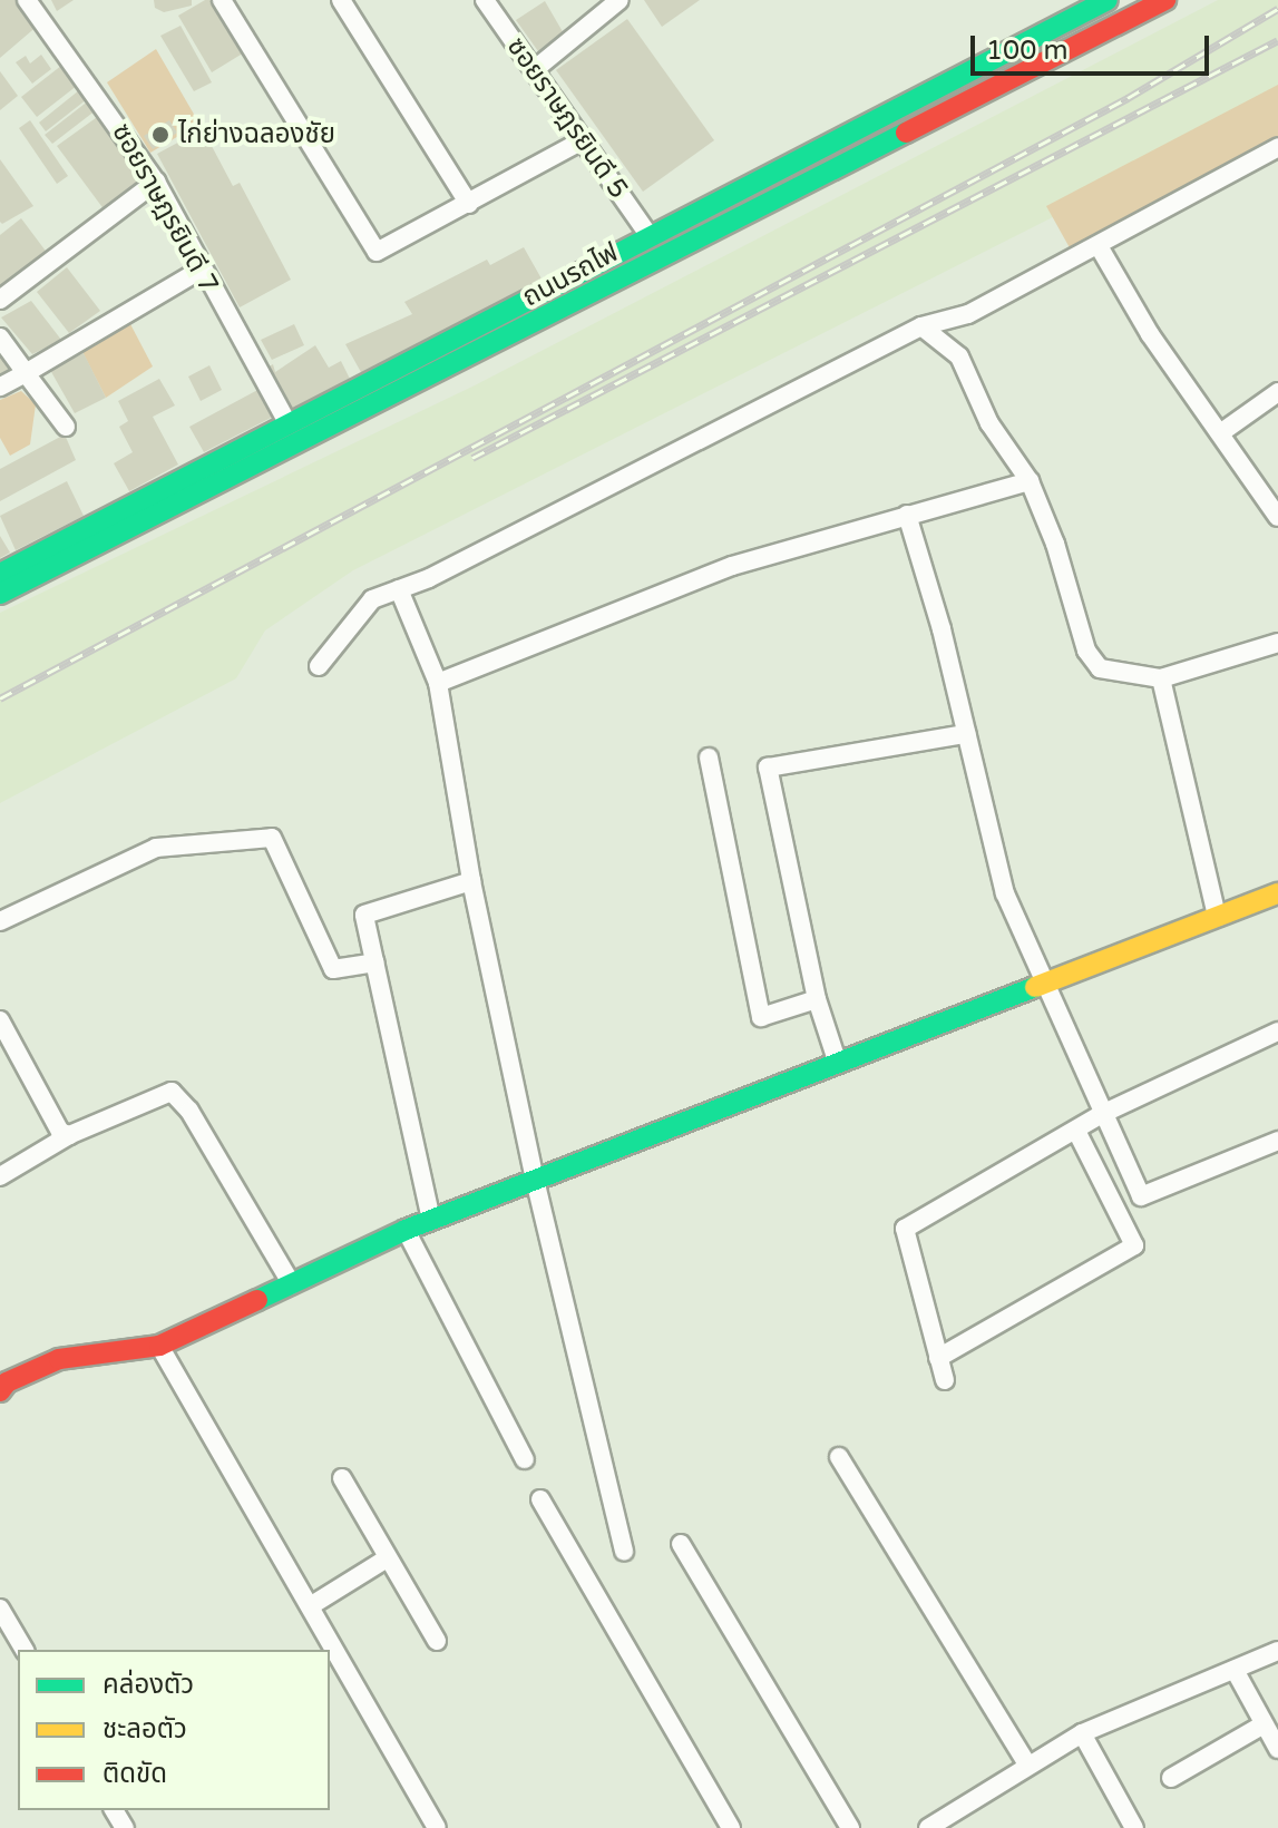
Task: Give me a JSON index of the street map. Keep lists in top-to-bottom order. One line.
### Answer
{"streets":{"street":["ซอยราษฎรยินดี 5","ซอยราษฎรยินดี 7","ถนนรถไฟ"]},"crossings":[["ซอยราษฎรยินดี 5","ถนนรถไฟ"],["ซอยราษฎรยินดี 7","ถนนรถไฟ"]],"places":["ไก่ย่างฉลองชัย"],"legend":["คล่องตัว","ชะลอตัว","ติดขัด"],"scale_bar":"100 m"}
